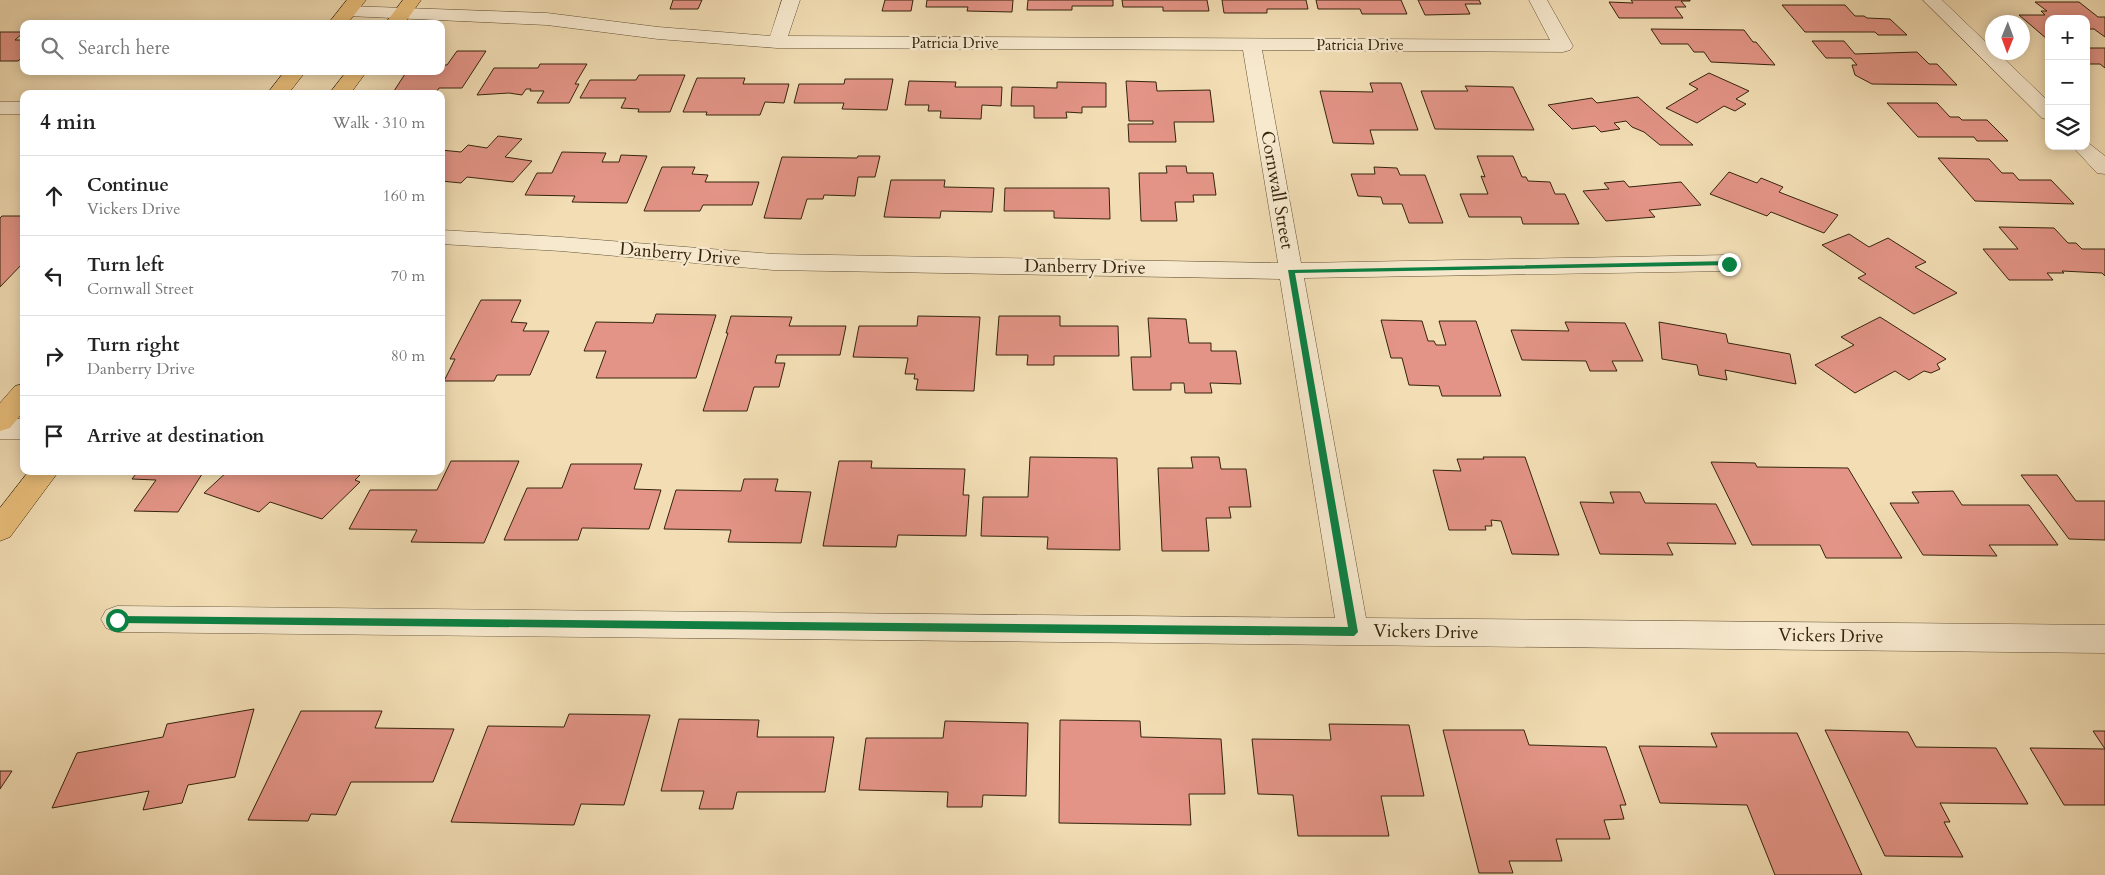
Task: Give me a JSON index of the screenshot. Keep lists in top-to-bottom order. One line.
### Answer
{"streets":{"street":["Patricia Drive","Cornwall Street","Danberry Drive","Vickers Drive"]},"crossings":[["Patricia Drive","Cornwall Street"],["Cornwall Street","Danberry Drive"],["Cornwall Street","Vickers Drive"]],"north":"bottom","page":{"map_buttons":["+","−"],"search":"Search here","heading":["4 min","Walk · 310 m"],"list":[["Continue","Vickers Drive","160 m"],["Turn left","Cornwall Street","70 m"],["Turn right","Danberry Drive","80 m"],"Arrive at destination"]}}
